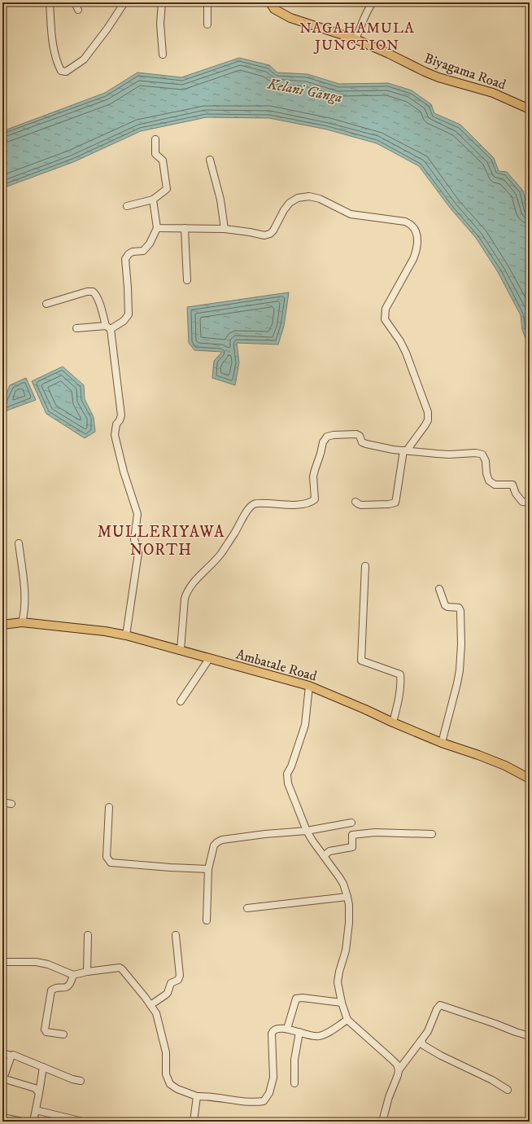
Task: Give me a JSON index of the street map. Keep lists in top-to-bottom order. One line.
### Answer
{"streets":{"main road":["Biyagama Road","Ambatale Road"]},"districts":["NAGAHAMULA JUNCTION","MULLERIYAWA NORTH"],"water":["Kelani Ganga"]}
